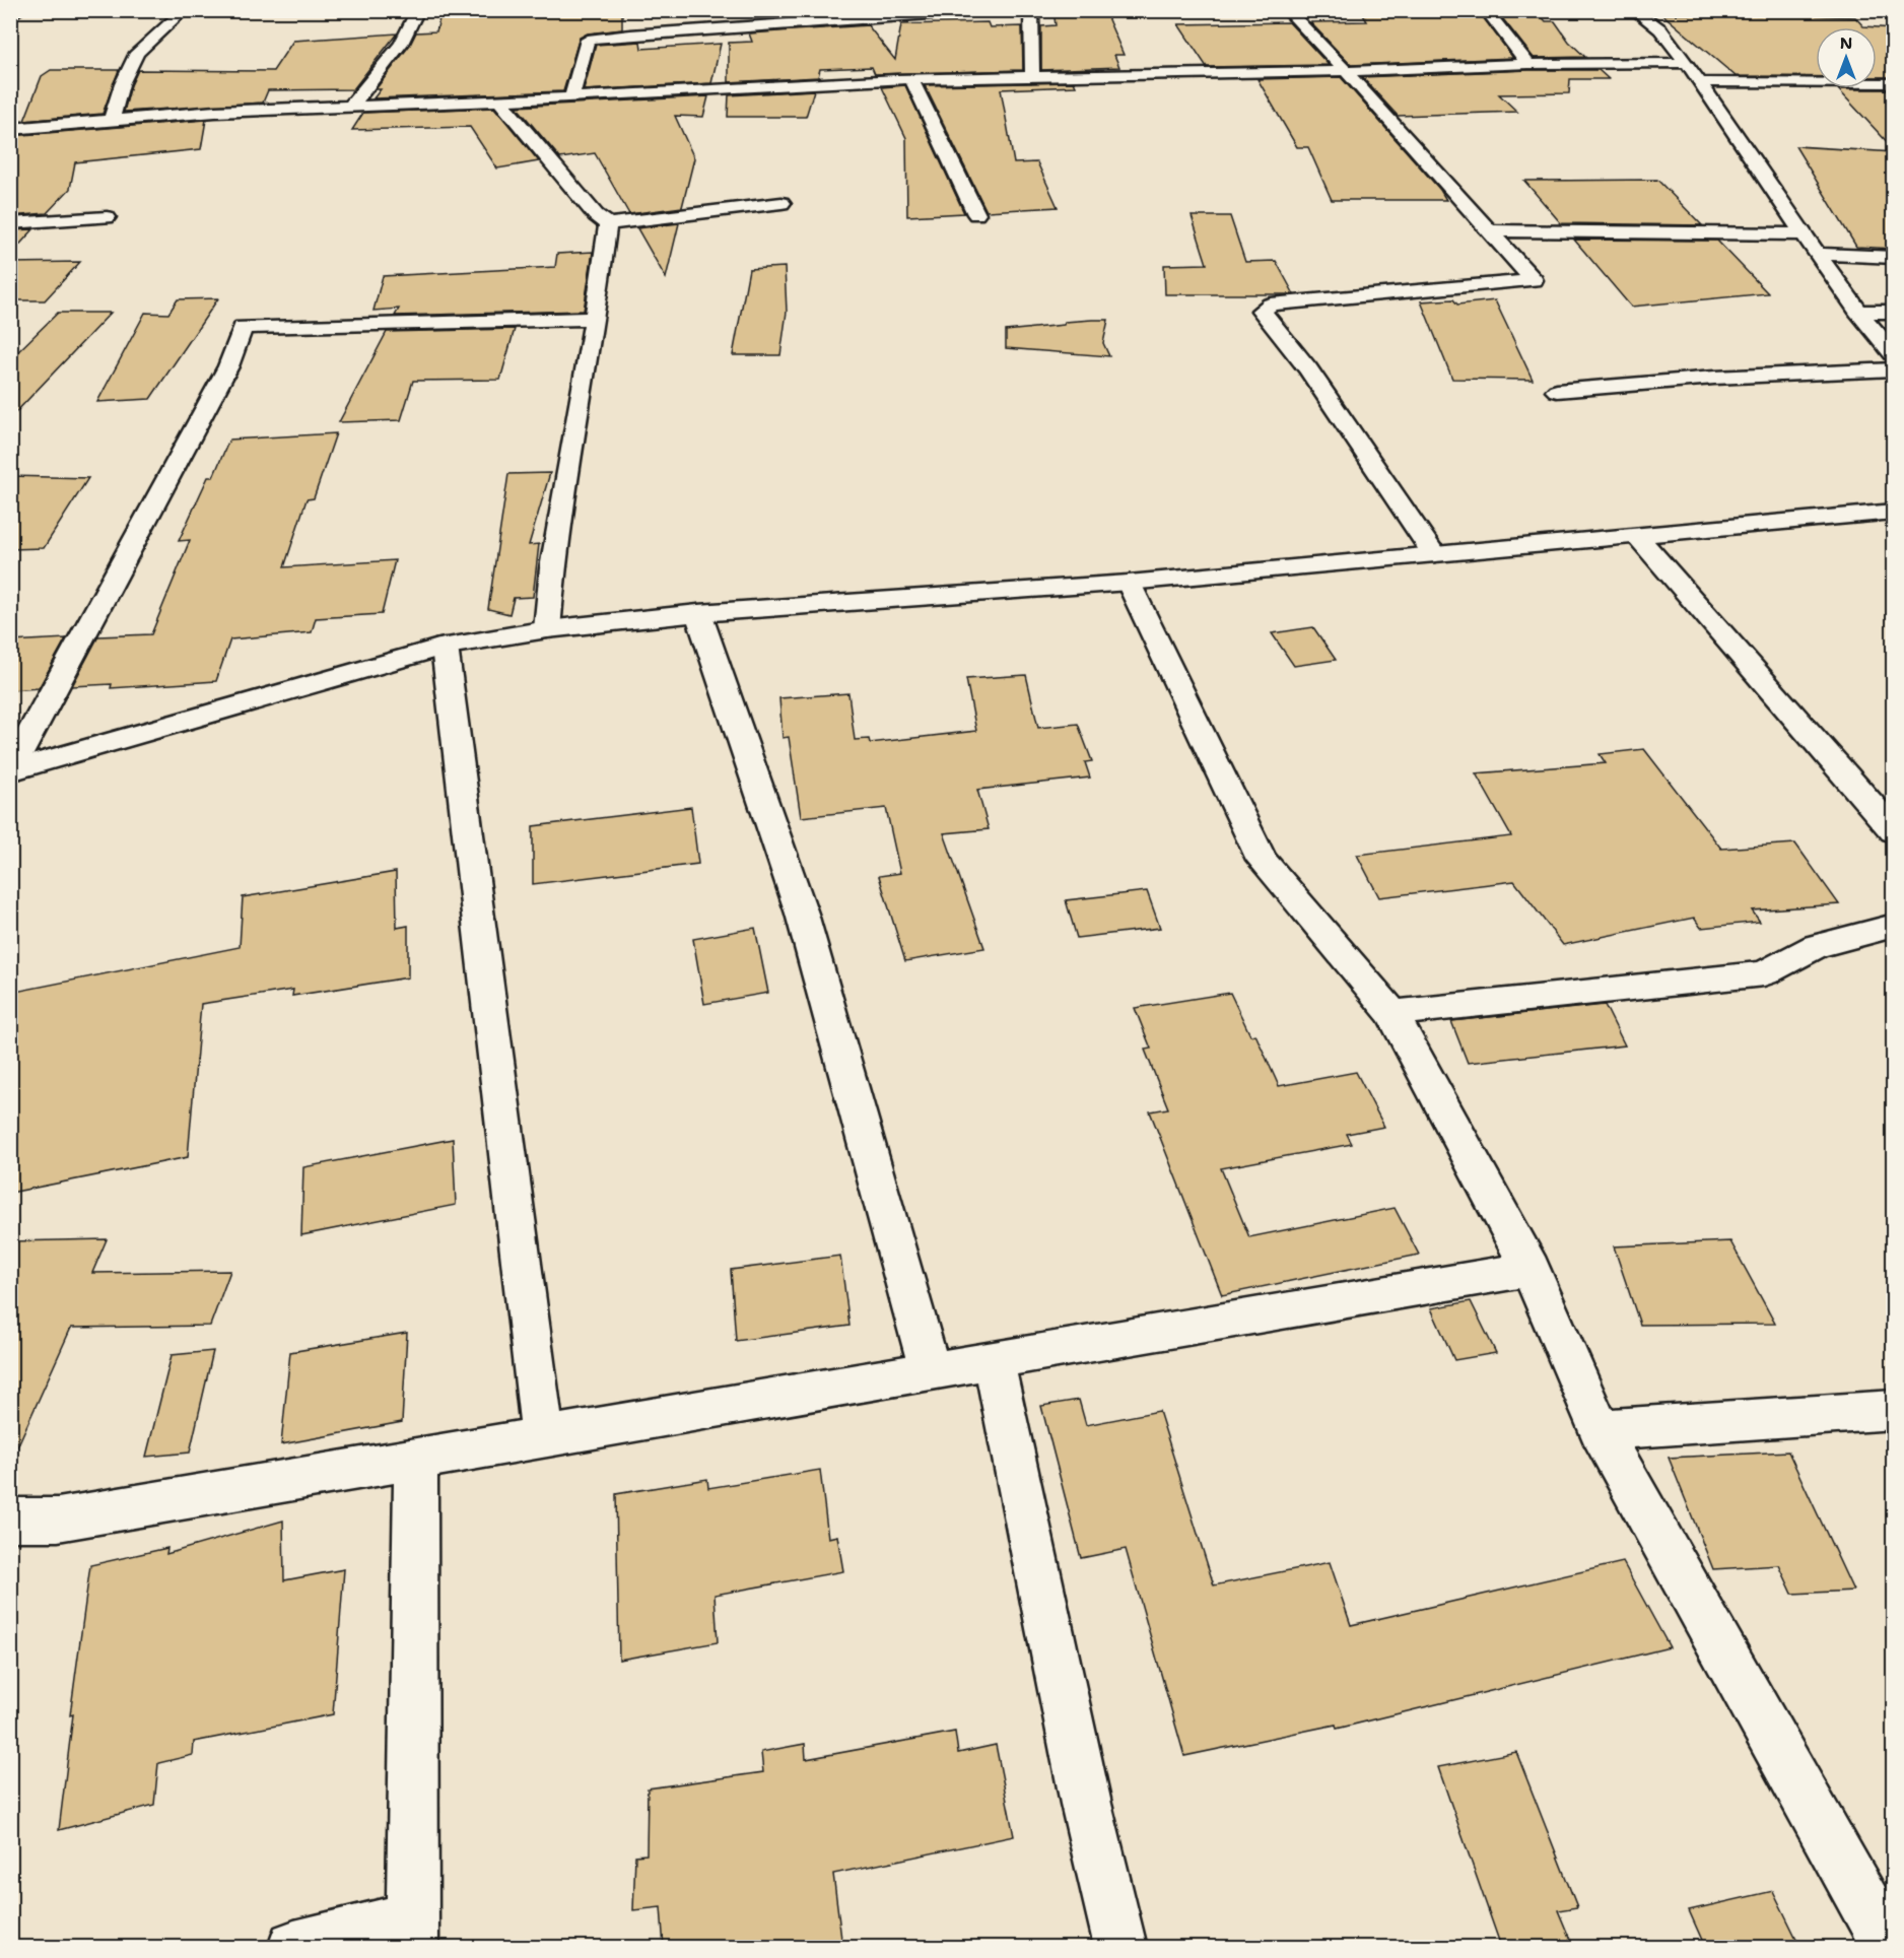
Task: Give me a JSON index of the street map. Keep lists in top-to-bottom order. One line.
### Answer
{"north":"top"}
